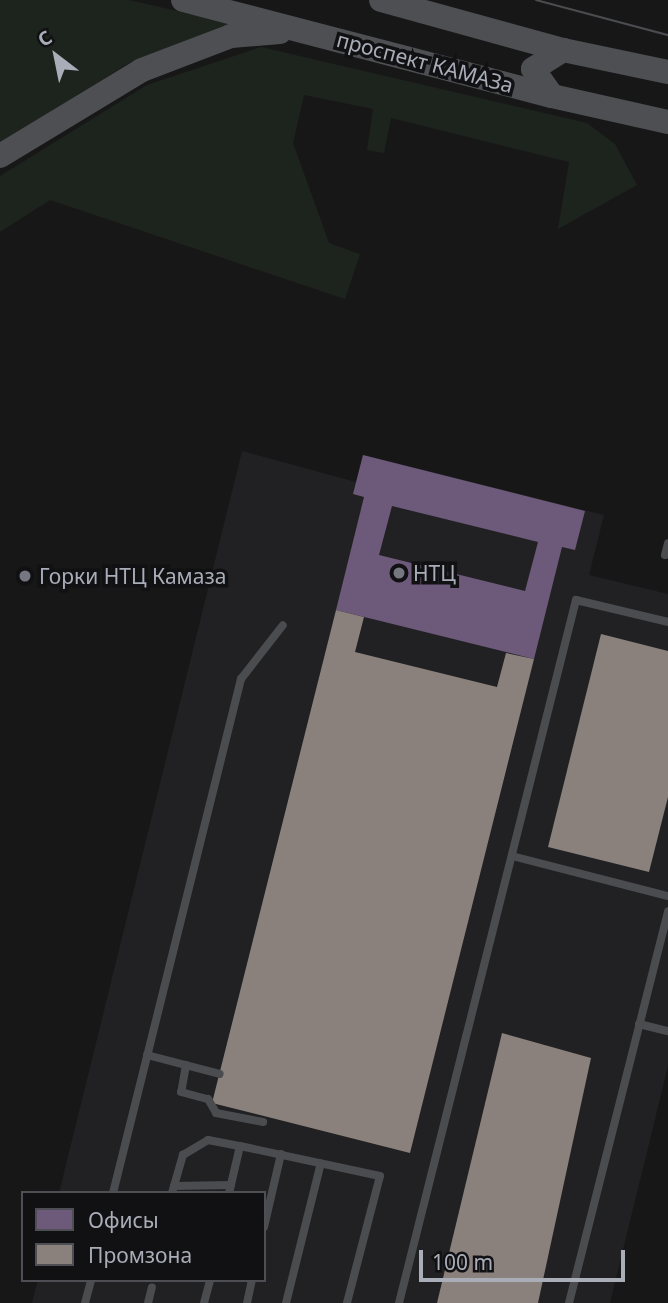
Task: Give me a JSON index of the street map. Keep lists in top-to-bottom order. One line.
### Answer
{"streets":{"main road":["проспект КАМАЗа"]},"places":["НТЦ","Горки НТЦ Камаза"],"legend":["Офисы","Промзона"],"scale_bar":"100 m","north":"top left"}
